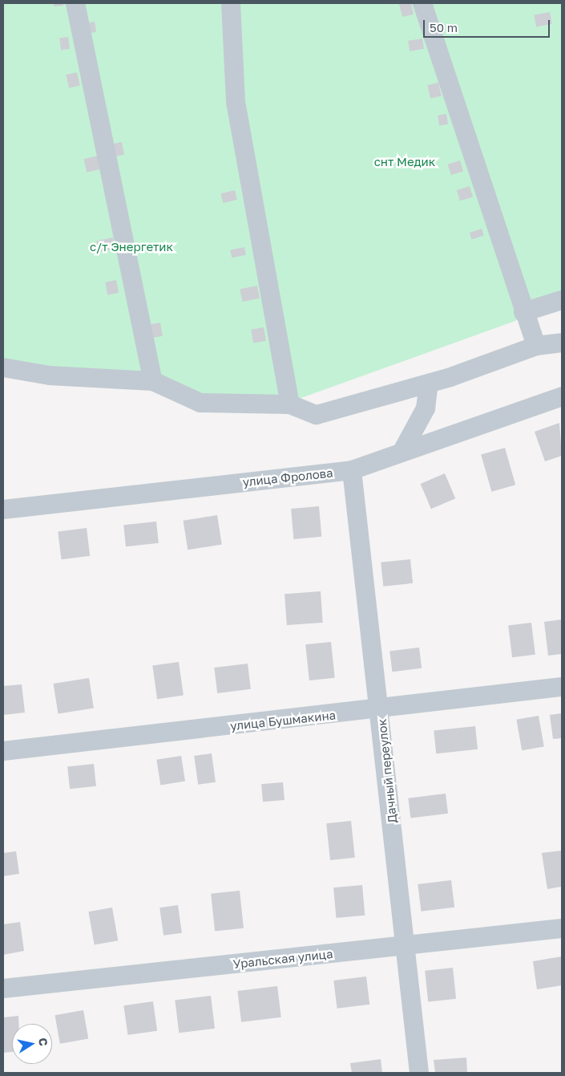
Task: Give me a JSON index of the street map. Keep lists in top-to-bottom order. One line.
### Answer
{"streets":{"street":["улица Фролова","улица Бушмакина","Дачный переулок","Уральская улица"]},"crossings":[["улица Фролова","Дачный переулок"],["улица Бушмакина","Дачный переулок"],["Дачный переулок","Уральская улица"]],"parks":["снт Медик","с/т Энергетик"],"scale_bar":"50 m","north":"right"}
